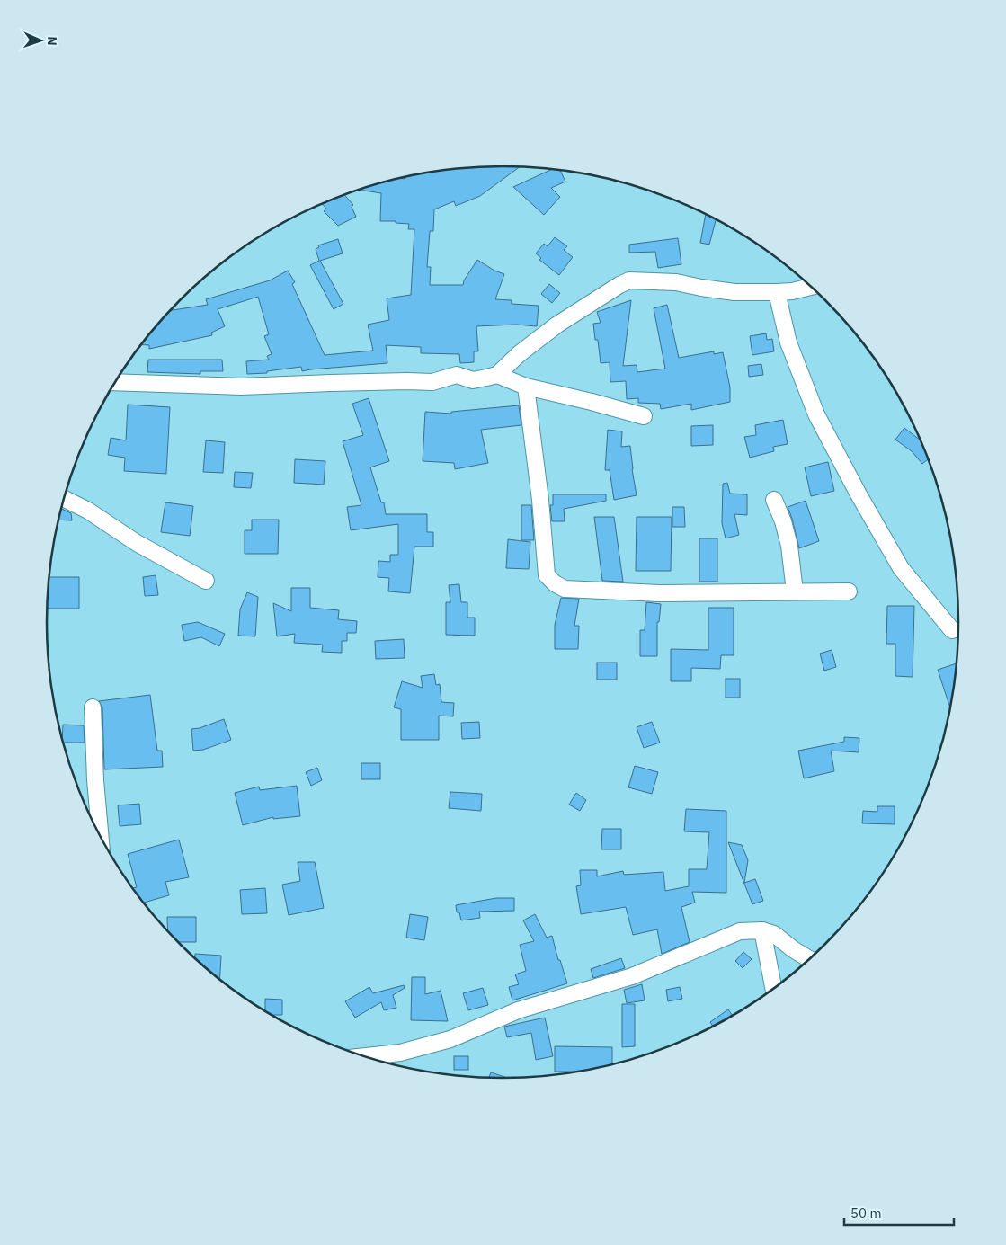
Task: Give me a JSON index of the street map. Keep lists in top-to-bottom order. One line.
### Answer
{"scale_bar":"50 m","north":"right"}
